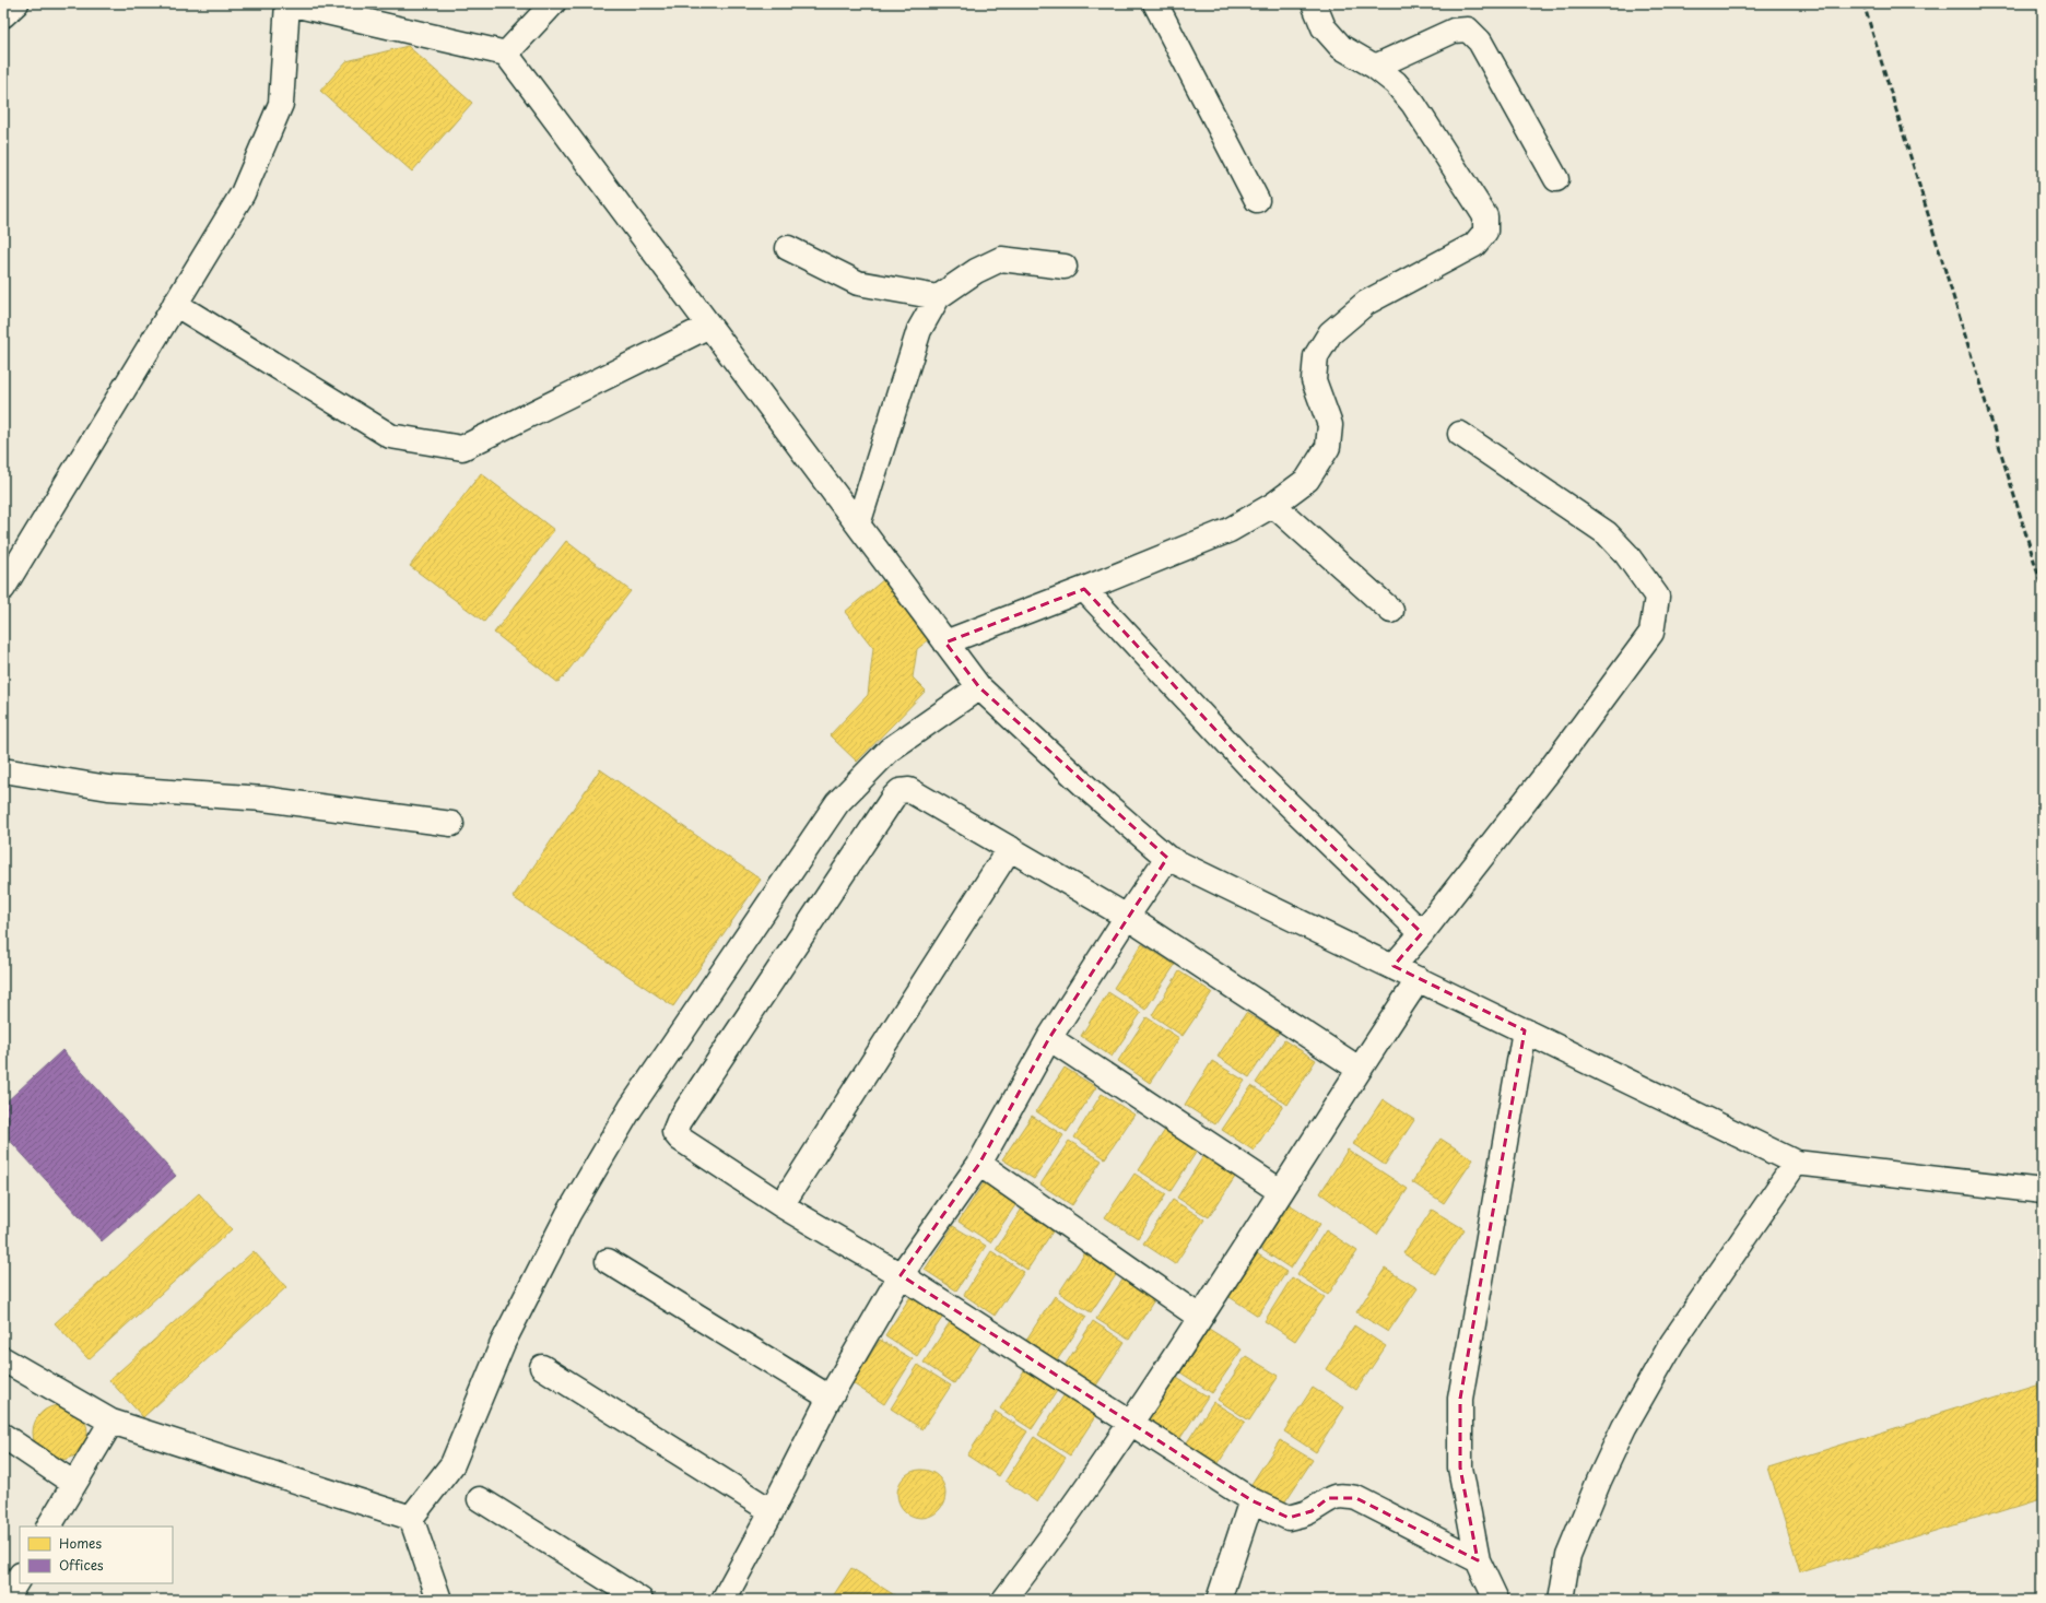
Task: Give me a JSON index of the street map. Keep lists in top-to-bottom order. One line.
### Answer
{"legend":["Homes","Offices"]}
